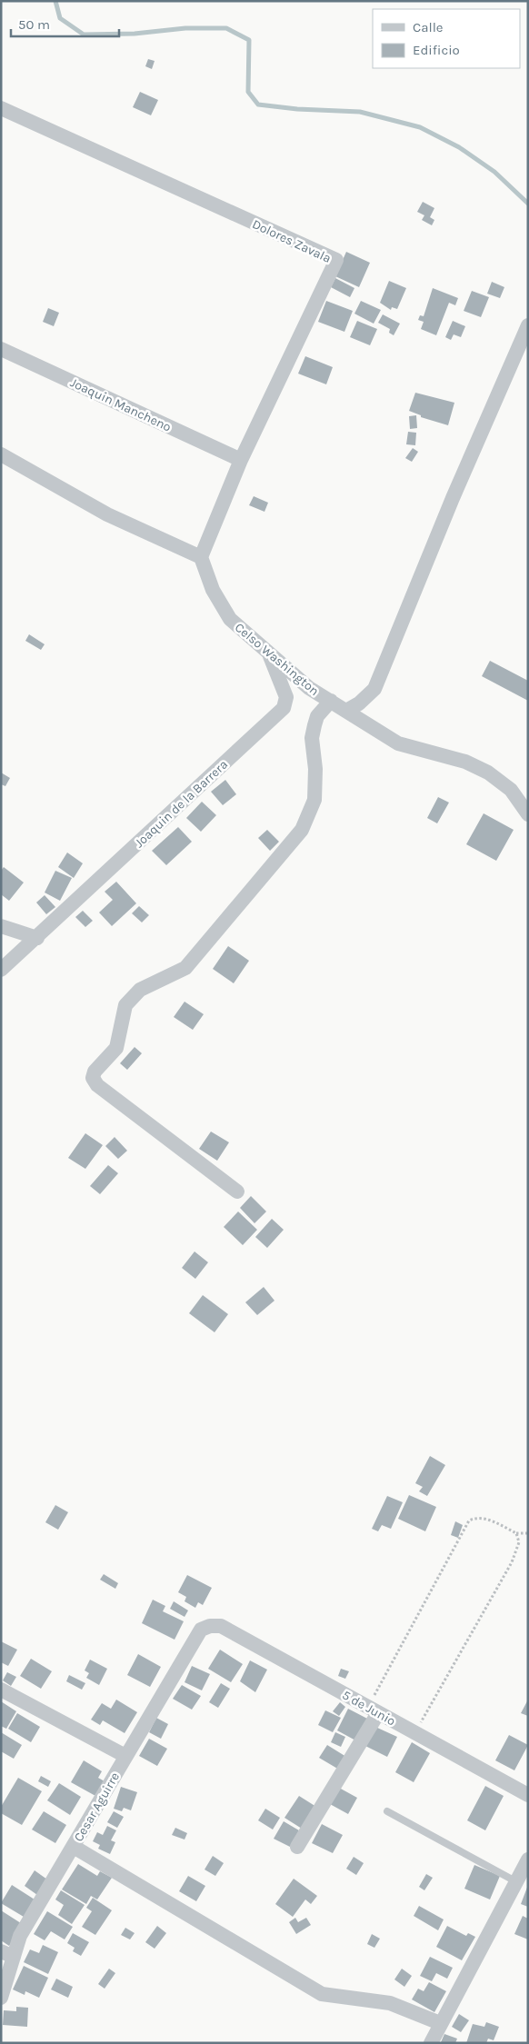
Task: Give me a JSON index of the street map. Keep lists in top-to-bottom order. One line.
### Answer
{"streets":{"street":["Dolores Zavala","Joaquin Mancheno","Celso Washington","Joaquin de la Barrera","5 de Junio","Cesar Aguirre"]},"crossings":[["Dolores Zavala","Joaquin Mancheno"],["Dolores Zavala","Celso Washington"],["Celso Washington","Joaquin de la Barrera"],["5 de Junio","Cesar Aguirre"]],"legend":["Calle","Edificio"],"scale_bar":"50 m"}
